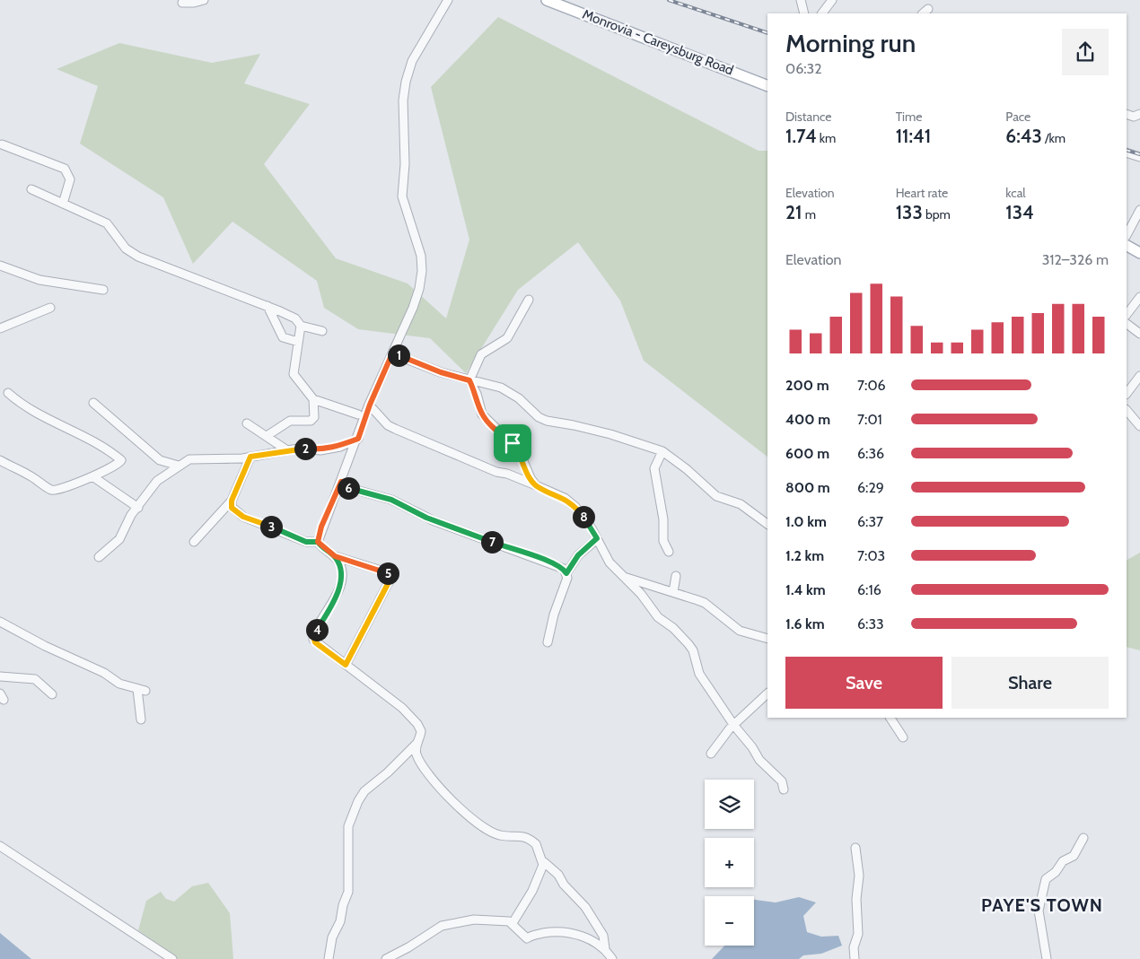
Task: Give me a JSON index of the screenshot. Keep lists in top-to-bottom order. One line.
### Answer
{"streets":{"main road":["Monrovia - Careysburg Road"]},"districts":["PAYE'S TOWN"],"page":{"heading":["Morning run","06:32"],"stats":[["Distance","1.74 km"],["Time","11:41"],["Pace","6:43 /km"],["Elevation","21 m"],["Heart rate","133 bpm"],["kcal","134"]],"chart":["Elevation","312–326 m"],"pins":["1","2","6","8","3","7","5","4"],"list":[{"name":"200 m","note":"7:06"},{"name":"400 m","note":"7:01"},{"name":"600 m","note":"6:36"},{"name":"800 m","note":"6:29"},{"name":"1.0 km","note":"6:37"},{"name":"1.2 km","note":"7:03"},{"name":"1.4 km","note":"6:16"},{"name":"1.6 km","note":"6:33"}],"buttons":["Save","Share"],"map_buttons":["+","−"]}}
